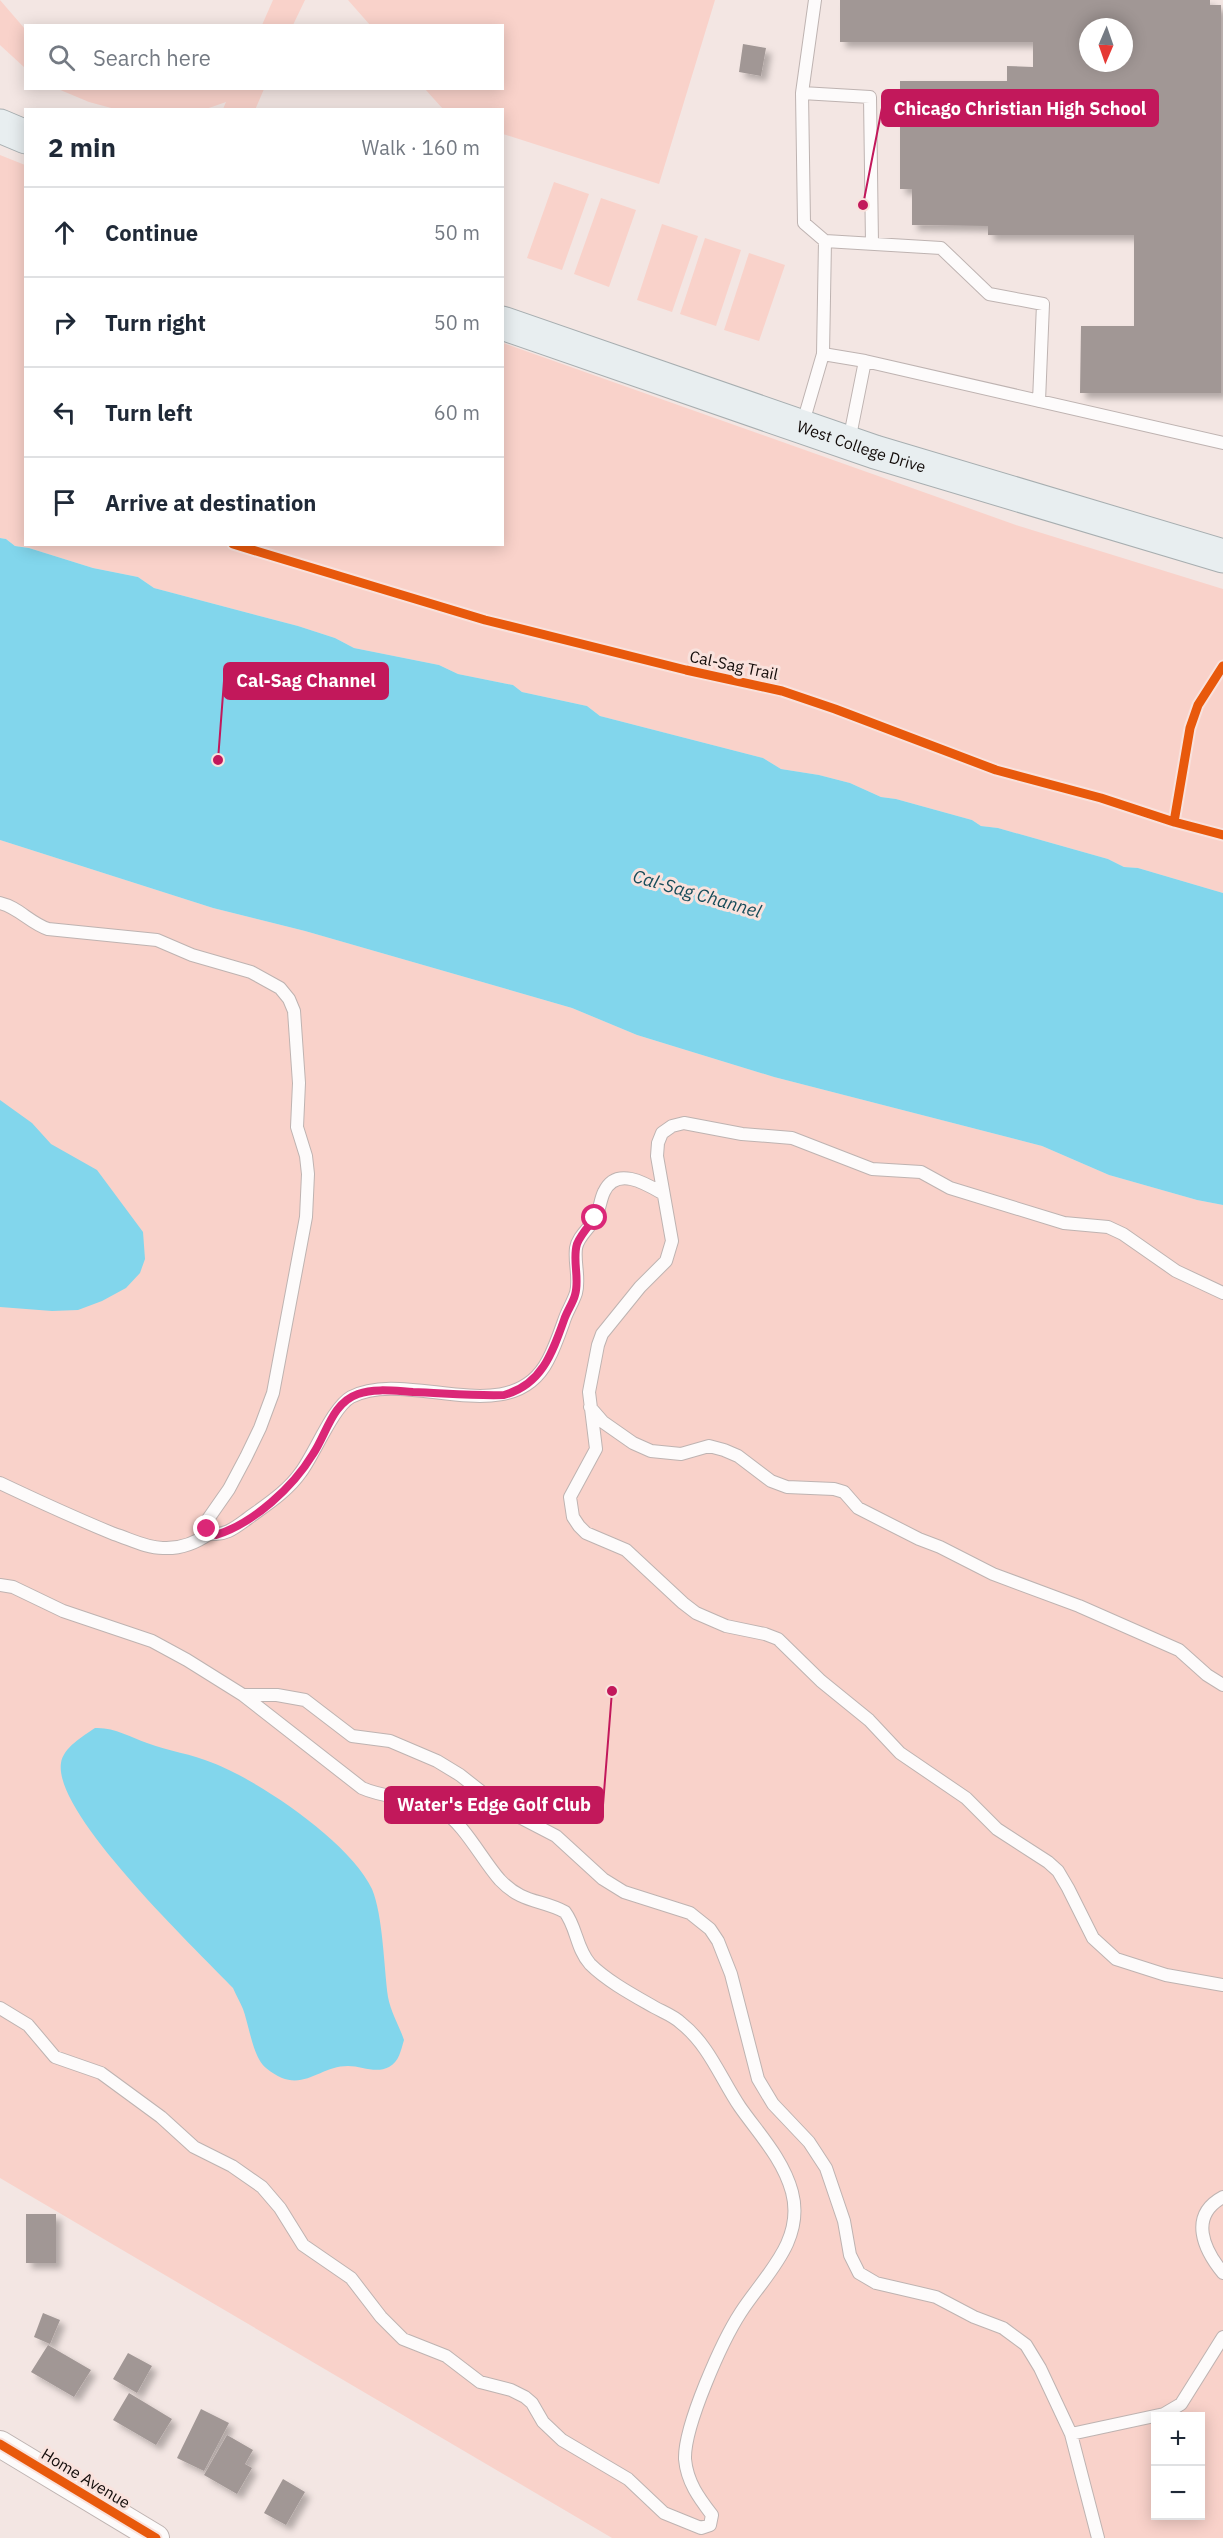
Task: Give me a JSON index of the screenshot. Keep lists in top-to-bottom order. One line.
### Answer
{"streets":{"main road":["West College Drive"],"street":["Home Avenue"],"cycle path":["Cal-Sag Trail"]},"water":["Cal-Sag Channel"],"places":["Chicago Christian High School","Cal-Sag Channel","Water's Edge Golf Club"],"north":"bottom","page":{"search":"Search here","heading":["2 min","Walk · 160 m"],"list":[["Continue","50 m"],["Turn right","50 m"],["Turn left","60 m"],"Arrive at destination"],"map_buttons":["+","−"]}}
